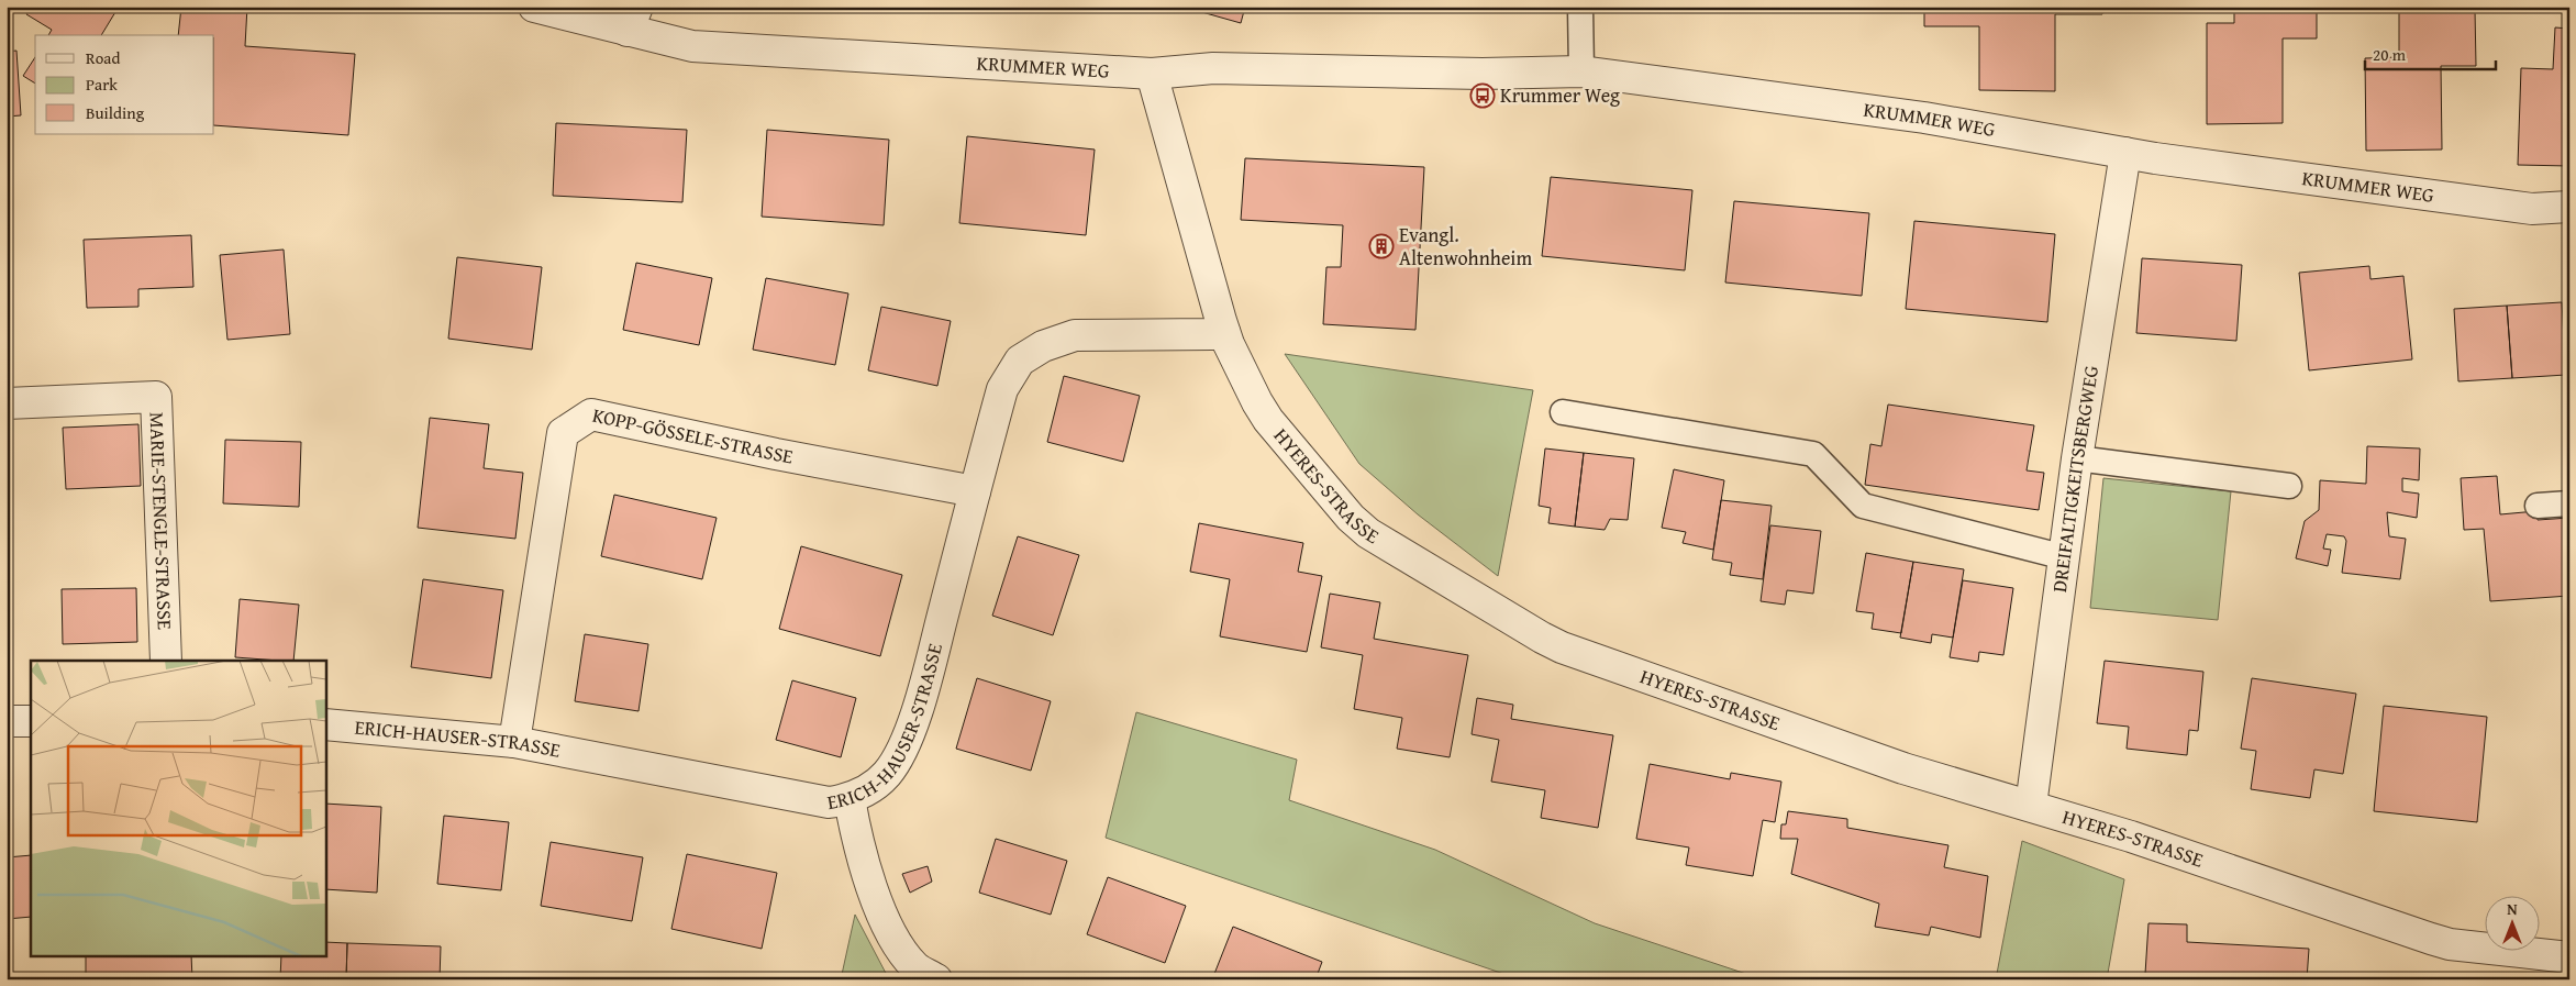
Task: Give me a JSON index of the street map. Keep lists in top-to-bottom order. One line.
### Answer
{"streets":{"street":["KRUMMER WEG","KOPP-GÖSSELE-STRASSE","DREIFALTIGKEITSBERGWEG","HYERES-STRASSE","MARIE-STENGLE-STRASSE","ERICH-HAUSER-STRASSE"]},"crossings":[["KRUMMER WEG","DREIFALTIGKEITSBERGWEG"],["KRUMMER WEG","HYERES-STRASSE"],["KOPP-GÖSSELE-STRASSE","ERICH-HAUSER-STRASSE"],["DREIFALTIGKEITSBERGWEG","HYERES-STRASSE"],["HYERES-STRASSE","ERICH-HAUSER-STRASSE"]],"places":{"bus stop":["Krummer Weg"],"building":["Evangl. Altenwohnheim"]},"legend":["Road","Park","Building"],"scale_bar":"20 m","north":"top"}
